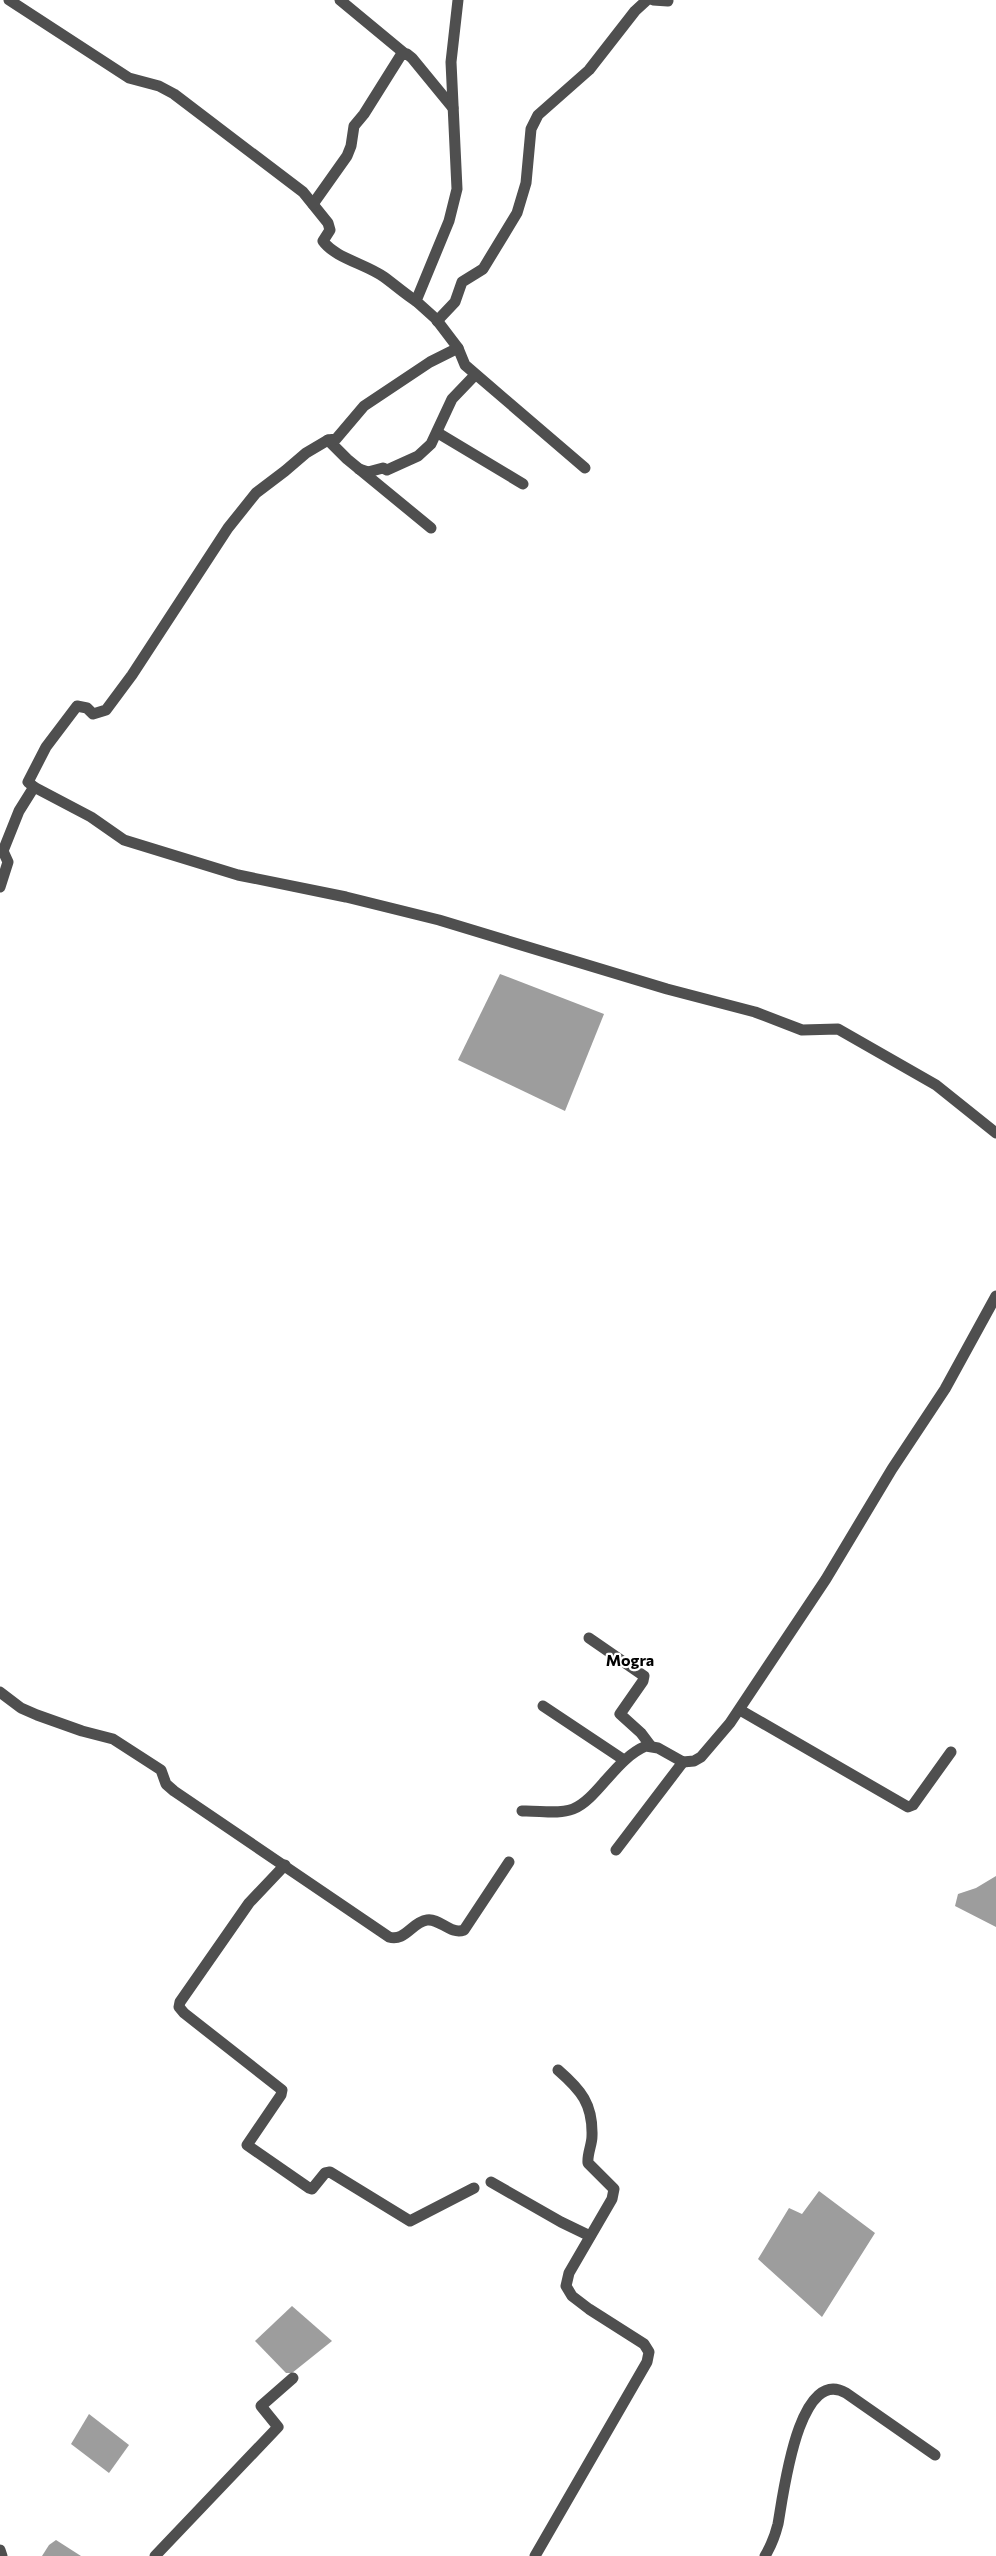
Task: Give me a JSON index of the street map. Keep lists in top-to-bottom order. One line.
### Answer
{"districts":["Mogra"]}
